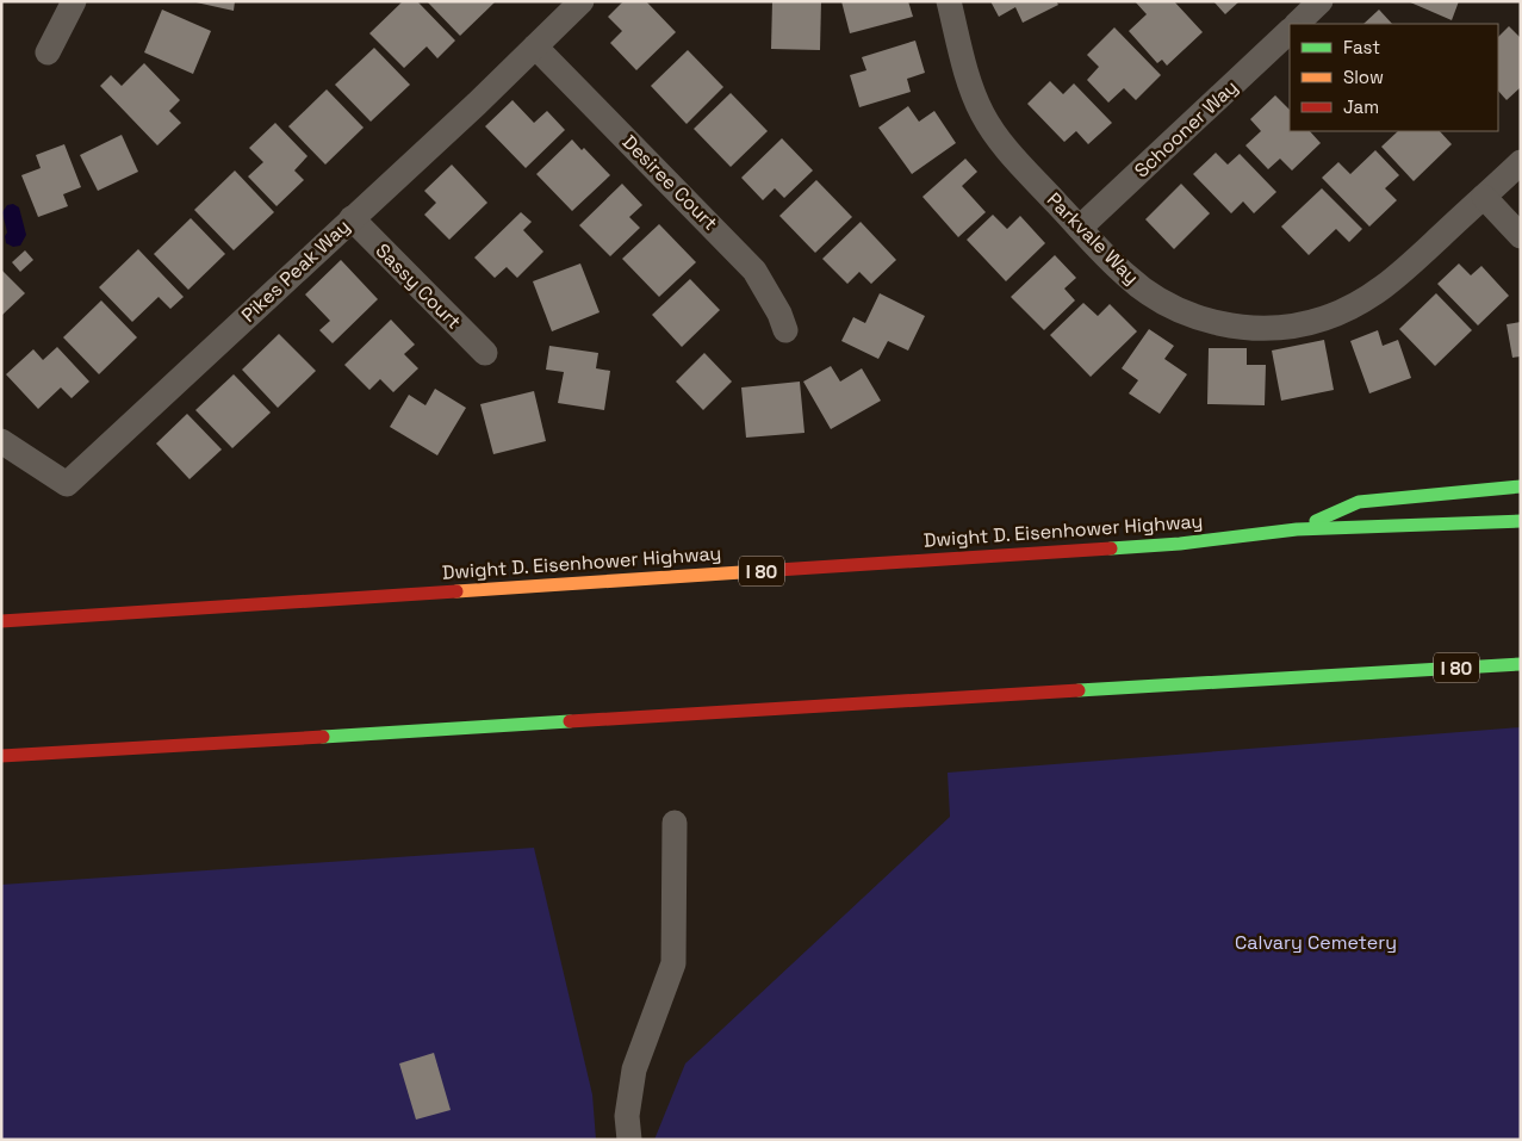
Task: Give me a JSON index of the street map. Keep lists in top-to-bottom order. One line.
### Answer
{"streets":{"highway":["Dwight D. Eisenhower Highway","I 80"],"street":["Schooner Way","Desiree Court","Parkvale Way","Pikes Peak Way","Sassy Court"]},"crossings":[["Schooner Way","Parkvale Way"],["Desiree Court","Pikes Peak Way"],["Pikes Peak Way","Sassy Court"]],"parks":["Calvary Cemetery"],"legend":["Fast","Slow","Jam"]}
